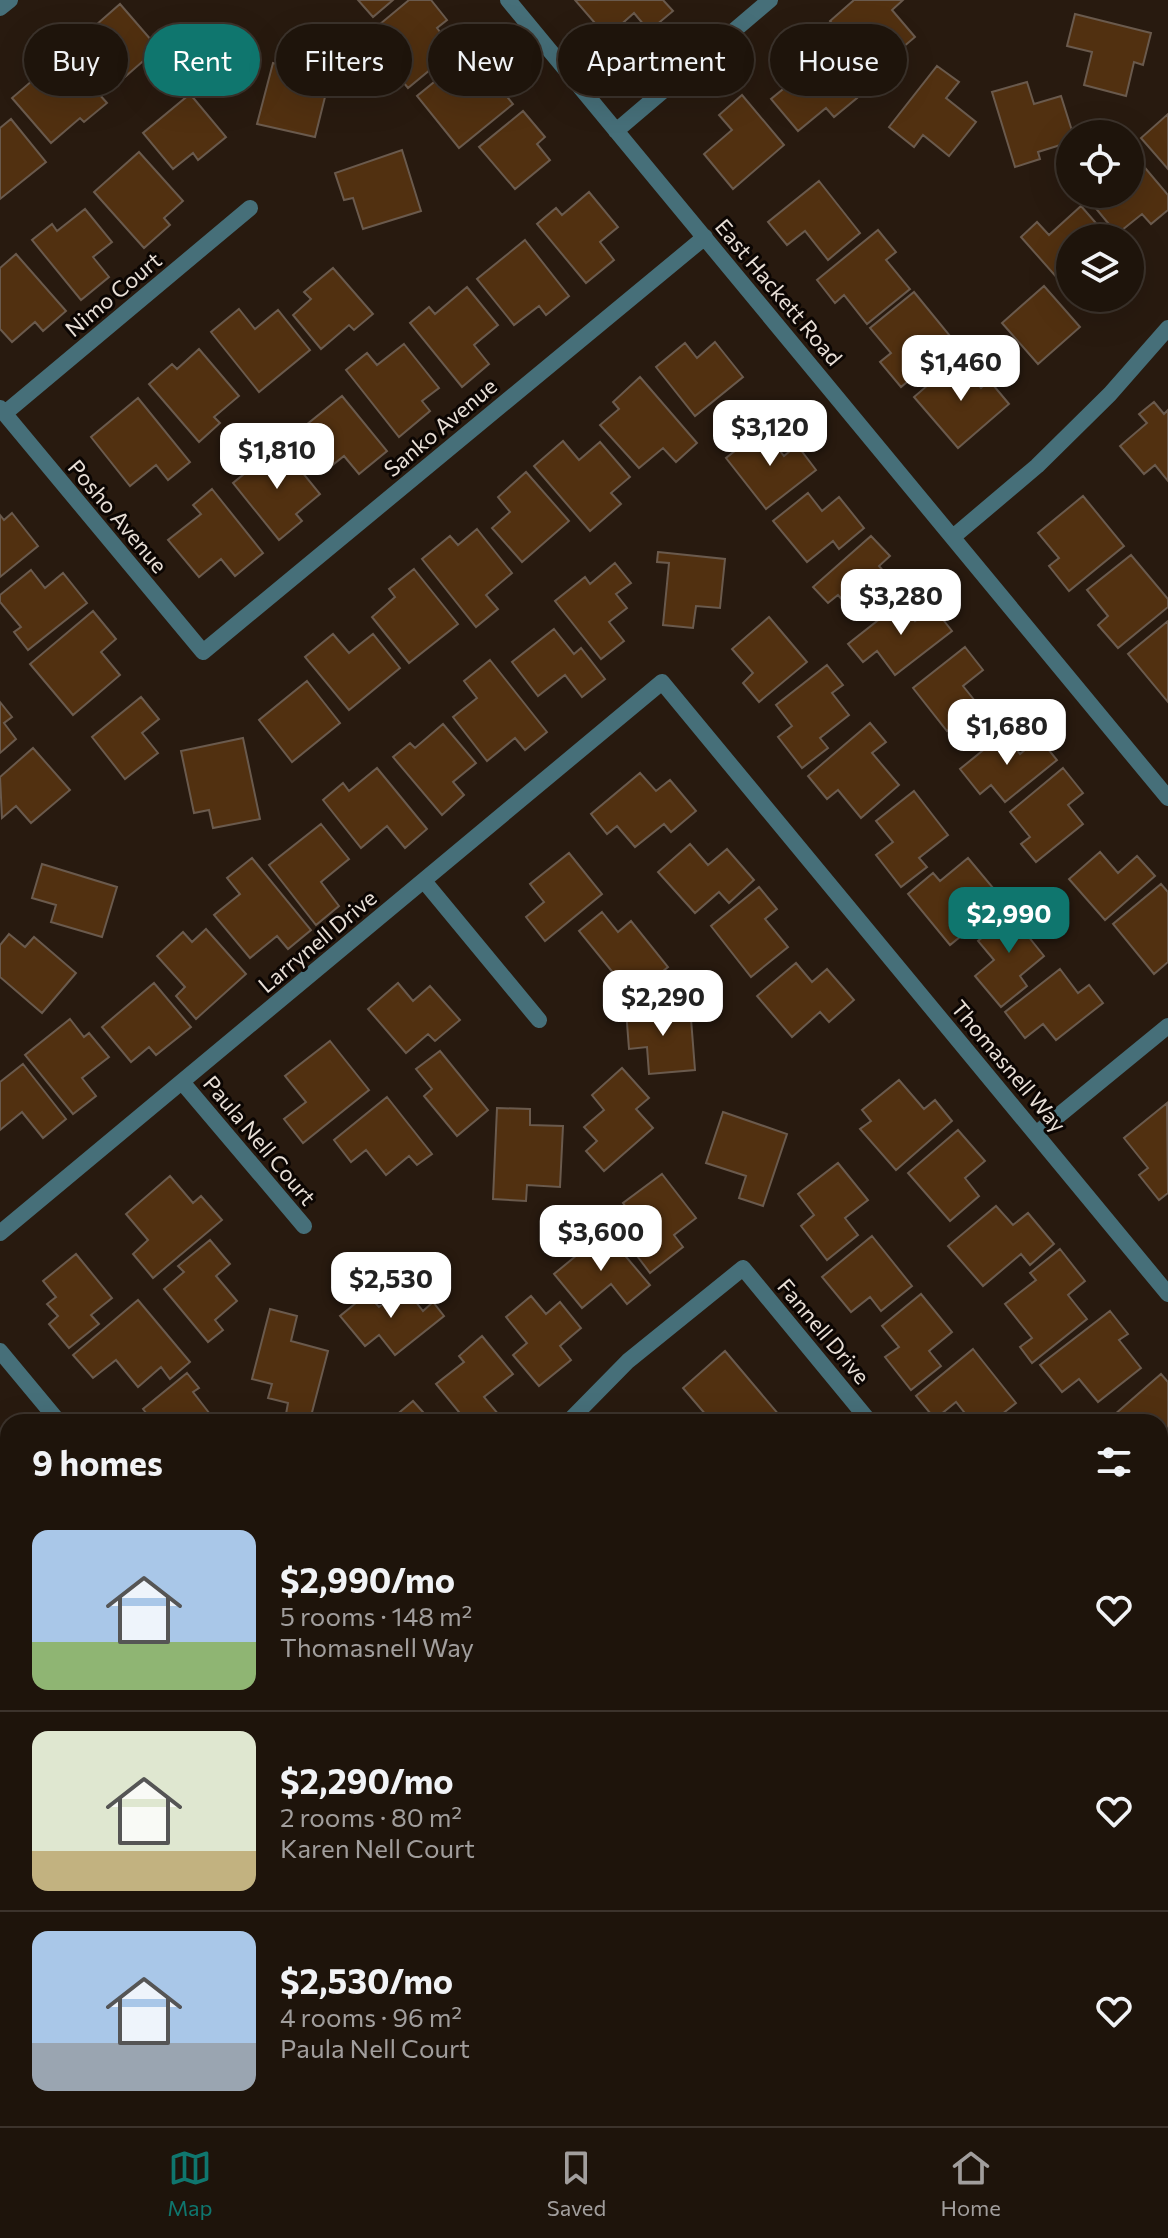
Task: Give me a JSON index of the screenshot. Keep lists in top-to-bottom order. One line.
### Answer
{"streets":{"street":["East Hackett Road","Nimo Court","Sanko Avenue","Posho Avenue","Larrynell Drive","Thomasnell Way","Paula Nell Court","Fannell Drive"]},"crossings":[["East Hackett Road","Sanko Avenue"],["Nimo Court","Posho Avenue"],["Sanko Avenue","Posho Avenue"],["Larrynell Drive","Thomasnell Way"],["Larrynell Drive","Paula Nell Court"]],"page":{"chip":["Buy","Rent","Filters","New","Apartment","House"],"price":["$1,460","$3,120","$1,810","$3,280","$1,680","$2,990","$2,290","$3,600","$2,530"],"heading":"9 homes","list":[{"name":"$2,990/mo","note":"5 rooms · 148 m² · Thomasnell Way"},{"name":"$2,290/mo","note":"2 rooms · 80 m² · Karen Nell Court"},{"name":"$2,530/mo","note":"4 rooms · 96 m² · Paula Nell Court"}],"tabs":["Map","Saved","Home"]}}
